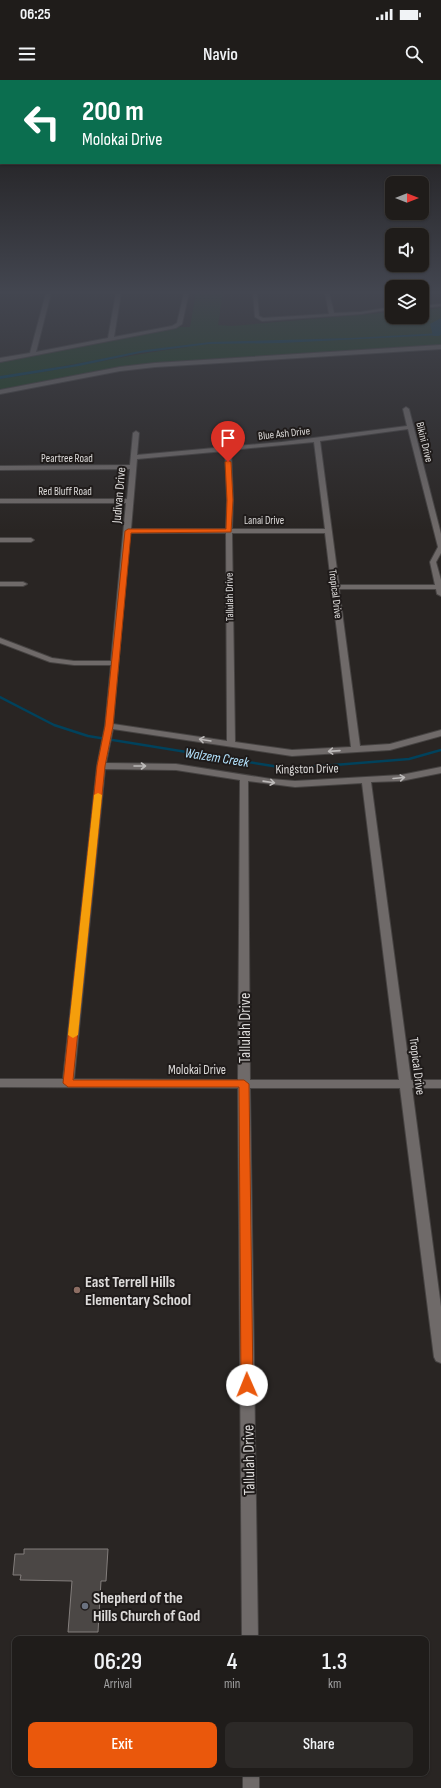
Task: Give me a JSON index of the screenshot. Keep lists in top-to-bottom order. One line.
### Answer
{"streets":{"street":["Blue Ash Drive","Bikini Drive","Peartree Road","Red Bluff Road","Judivan Drive","Lanai Drive","Tropical Drive","Tallulah Drive","Kingston Drive","Molokai Drive"]},"crossings":[["Blue Ash Drive","Bikini Drive"],["Blue Ash Drive","Judivan Drive"],["Blue Ash Drive","Tropical Drive"],["Blue Ash Drive","Tallulah Drive"],["Peartree Road","Judivan Drive"],["Red Bluff Road","Judivan Drive"],["Judivan Drive","Lanai Drive"],["Judivan Drive","Kingston Drive"],["Judivan Drive","Molokai Drive"],["Lanai Drive","Tropical Drive"],["Lanai Drive","Tallulah Drive"],["Tropical Drive","Kingston Drive"],["Tropical Drive","Molokai Drive"],["Tallulah Drive","Kingston Drive"],["Tallulah Drive","Molokai Drive"]],"water":["Walzem Creek"],"places":["East Terrell Hills Elementary School","Shepherd of the Hills Church of God"],"north":"right","page":{"status":"06:25","header":"Navio","turn":["200 m","Molokai Drive"],"eta":["06:29","Arrival","4","min","1.3","km"],"buttons":["Exit","Share"]}}
